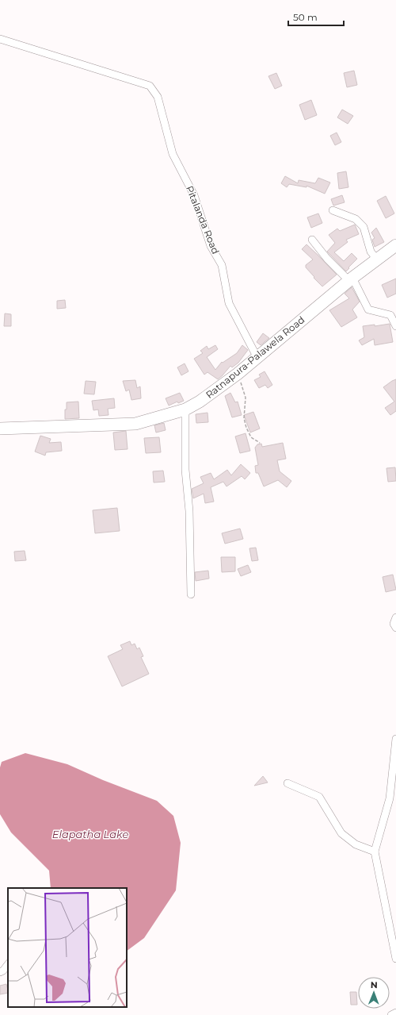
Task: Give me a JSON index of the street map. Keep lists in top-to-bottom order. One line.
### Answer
{"streets":{"main road":["Ratnapura-Palawela Road"],"street":["Pitalanda Road"]},"crossings":[["Pitalanda Road","Ratnapura-Palawela Road"]],"water":["Elapatha Lake"],"scale_bar":"50 m","north":"top"}
